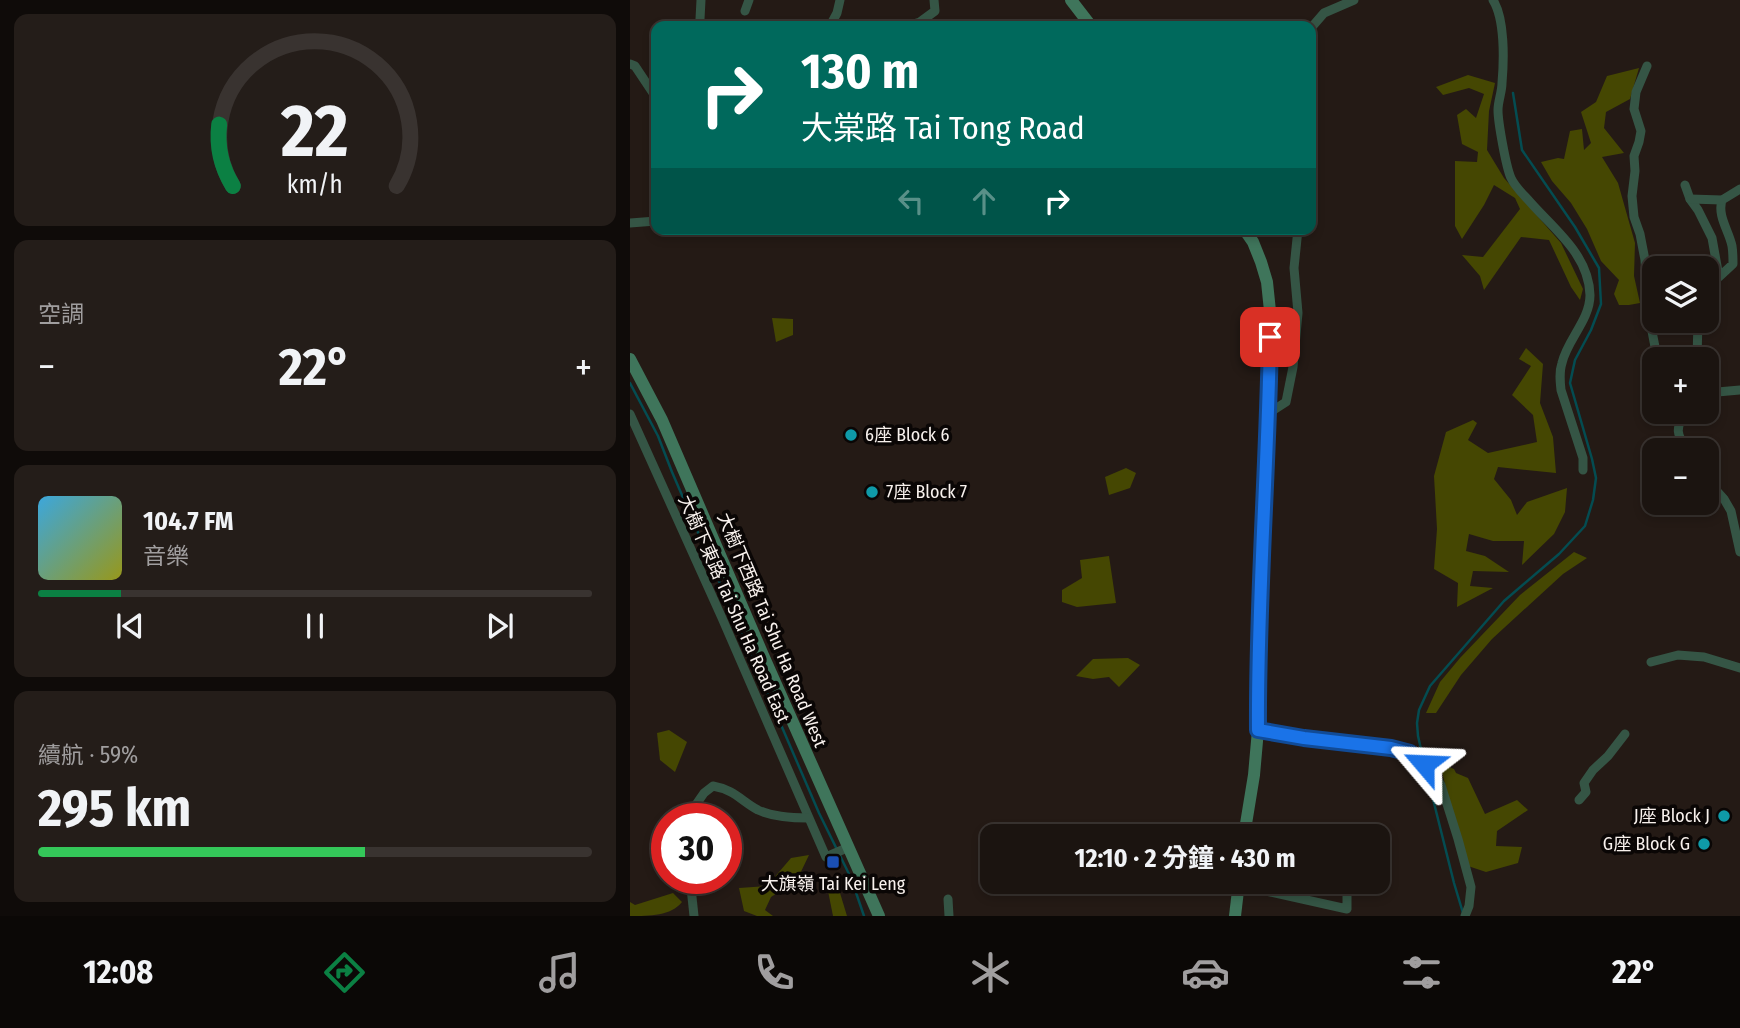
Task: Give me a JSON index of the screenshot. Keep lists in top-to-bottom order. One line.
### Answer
{"streets":{"street":["大樹下東路 Tai Shu Ha Road East","大樹下西路 Tai Shu Ha Road West"]},"crossings":[["大樹下東路 Tai Shu Ha Road East","大樹下西路 Tai Shu Ha Road West"]],"places":{"other":["6座 Block 6","7座 Block 7","J座 Block J","G座 Block G"],"transit":["大旗嶺 Tai Kei Leng"]},"page":{"turn":["130 m","大棠路 Tai Tong Road"],"tile":["空調",["續航 · 59%","295 km"]],"map_buttons":["+","−"],"heat":["−","22°","+"],"song":["104.7 FM","音樂"],"limit":"30","trip":"12:10 · 2 分鐘 · 430 m","tabs":["12:08","22°"],"gauge":["22","km/h"]}}
